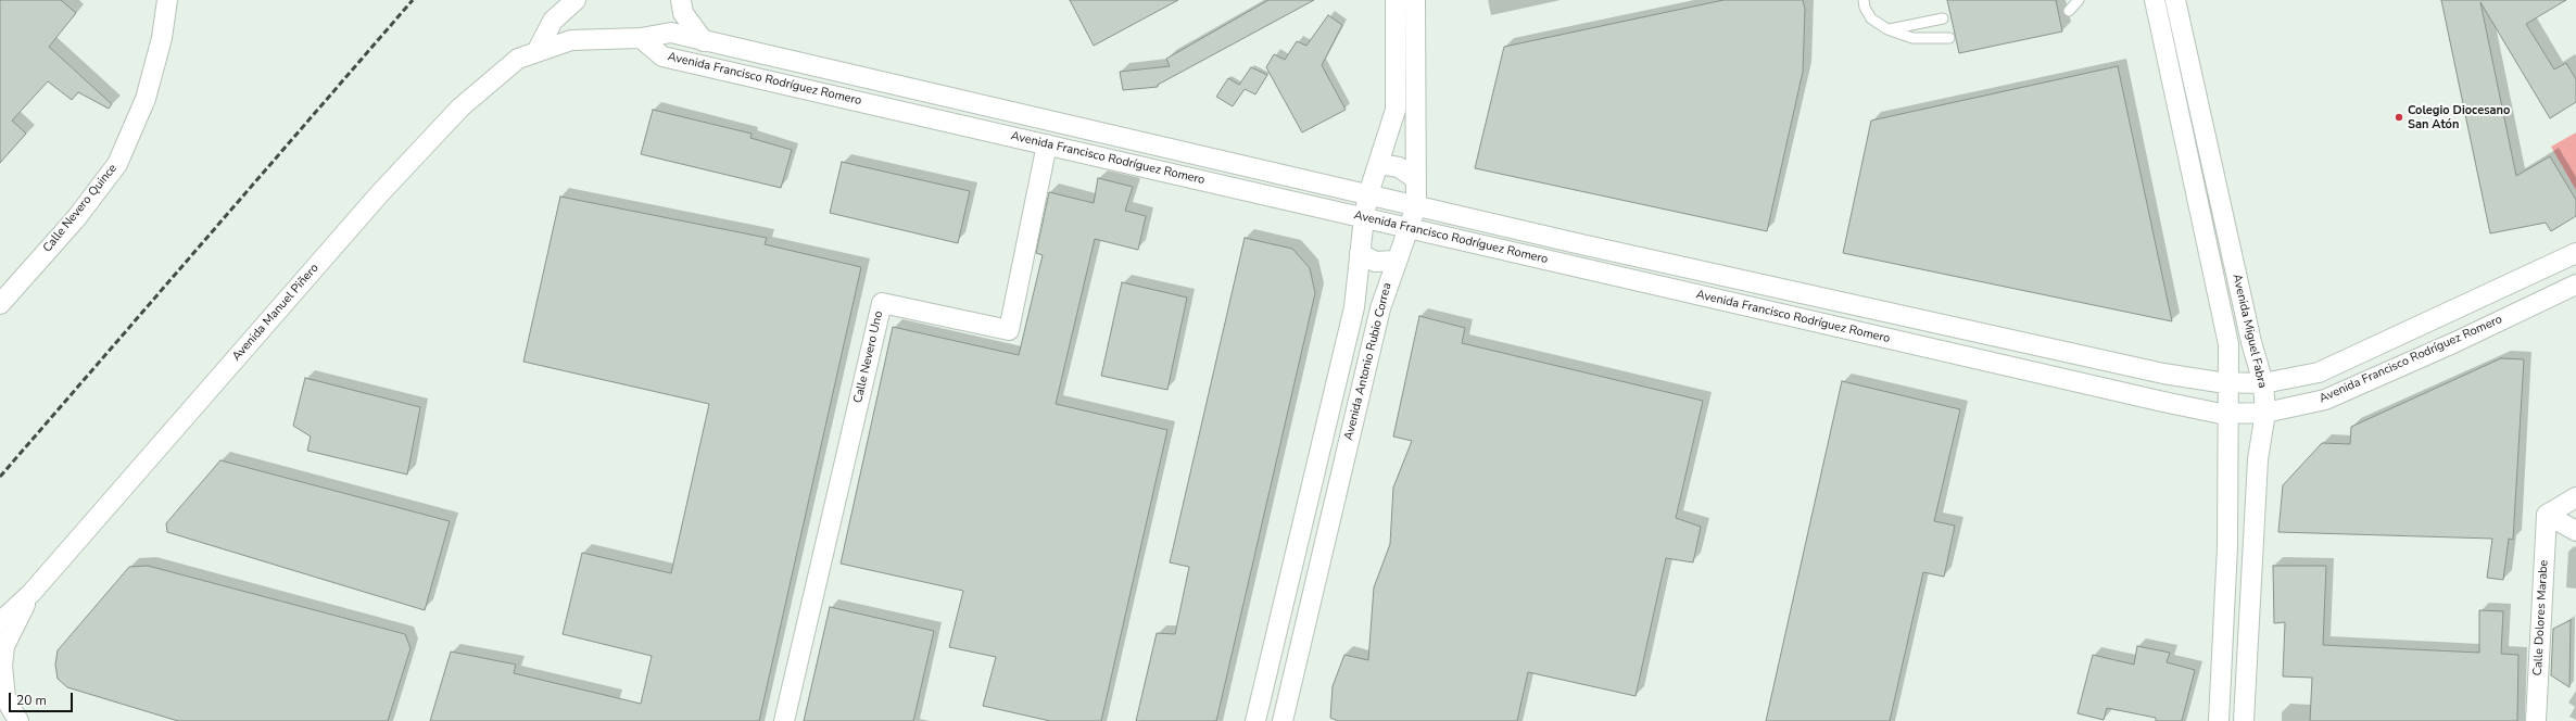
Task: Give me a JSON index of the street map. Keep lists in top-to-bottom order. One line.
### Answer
{"streets":{"street":["Avenida Francisco Rodríguez Romero","Calle Nevero Quince","Avenida Manuel Piñero","Avenida Miguel Fabra","Calle Nevero Uno","Avenida Antonio Rubio Correa","Calle Dolores Marabe"]},"crossings":[["Avenida Francisco Rodríguez Romero","Avenida Manuel Piñero"],["Avenida Francisco Rodríguez Romero","Avenida Miguel Fabra"],["Avenida Francisco Rodríguez Romero","Calle Nevero Uno"],["Avenida Francisco Rodríguez Romero","Avenida Antonio Rubio Correa"]],"places":["Colegio Diocesano San Atón"],"scale_bar":"20 m"}
